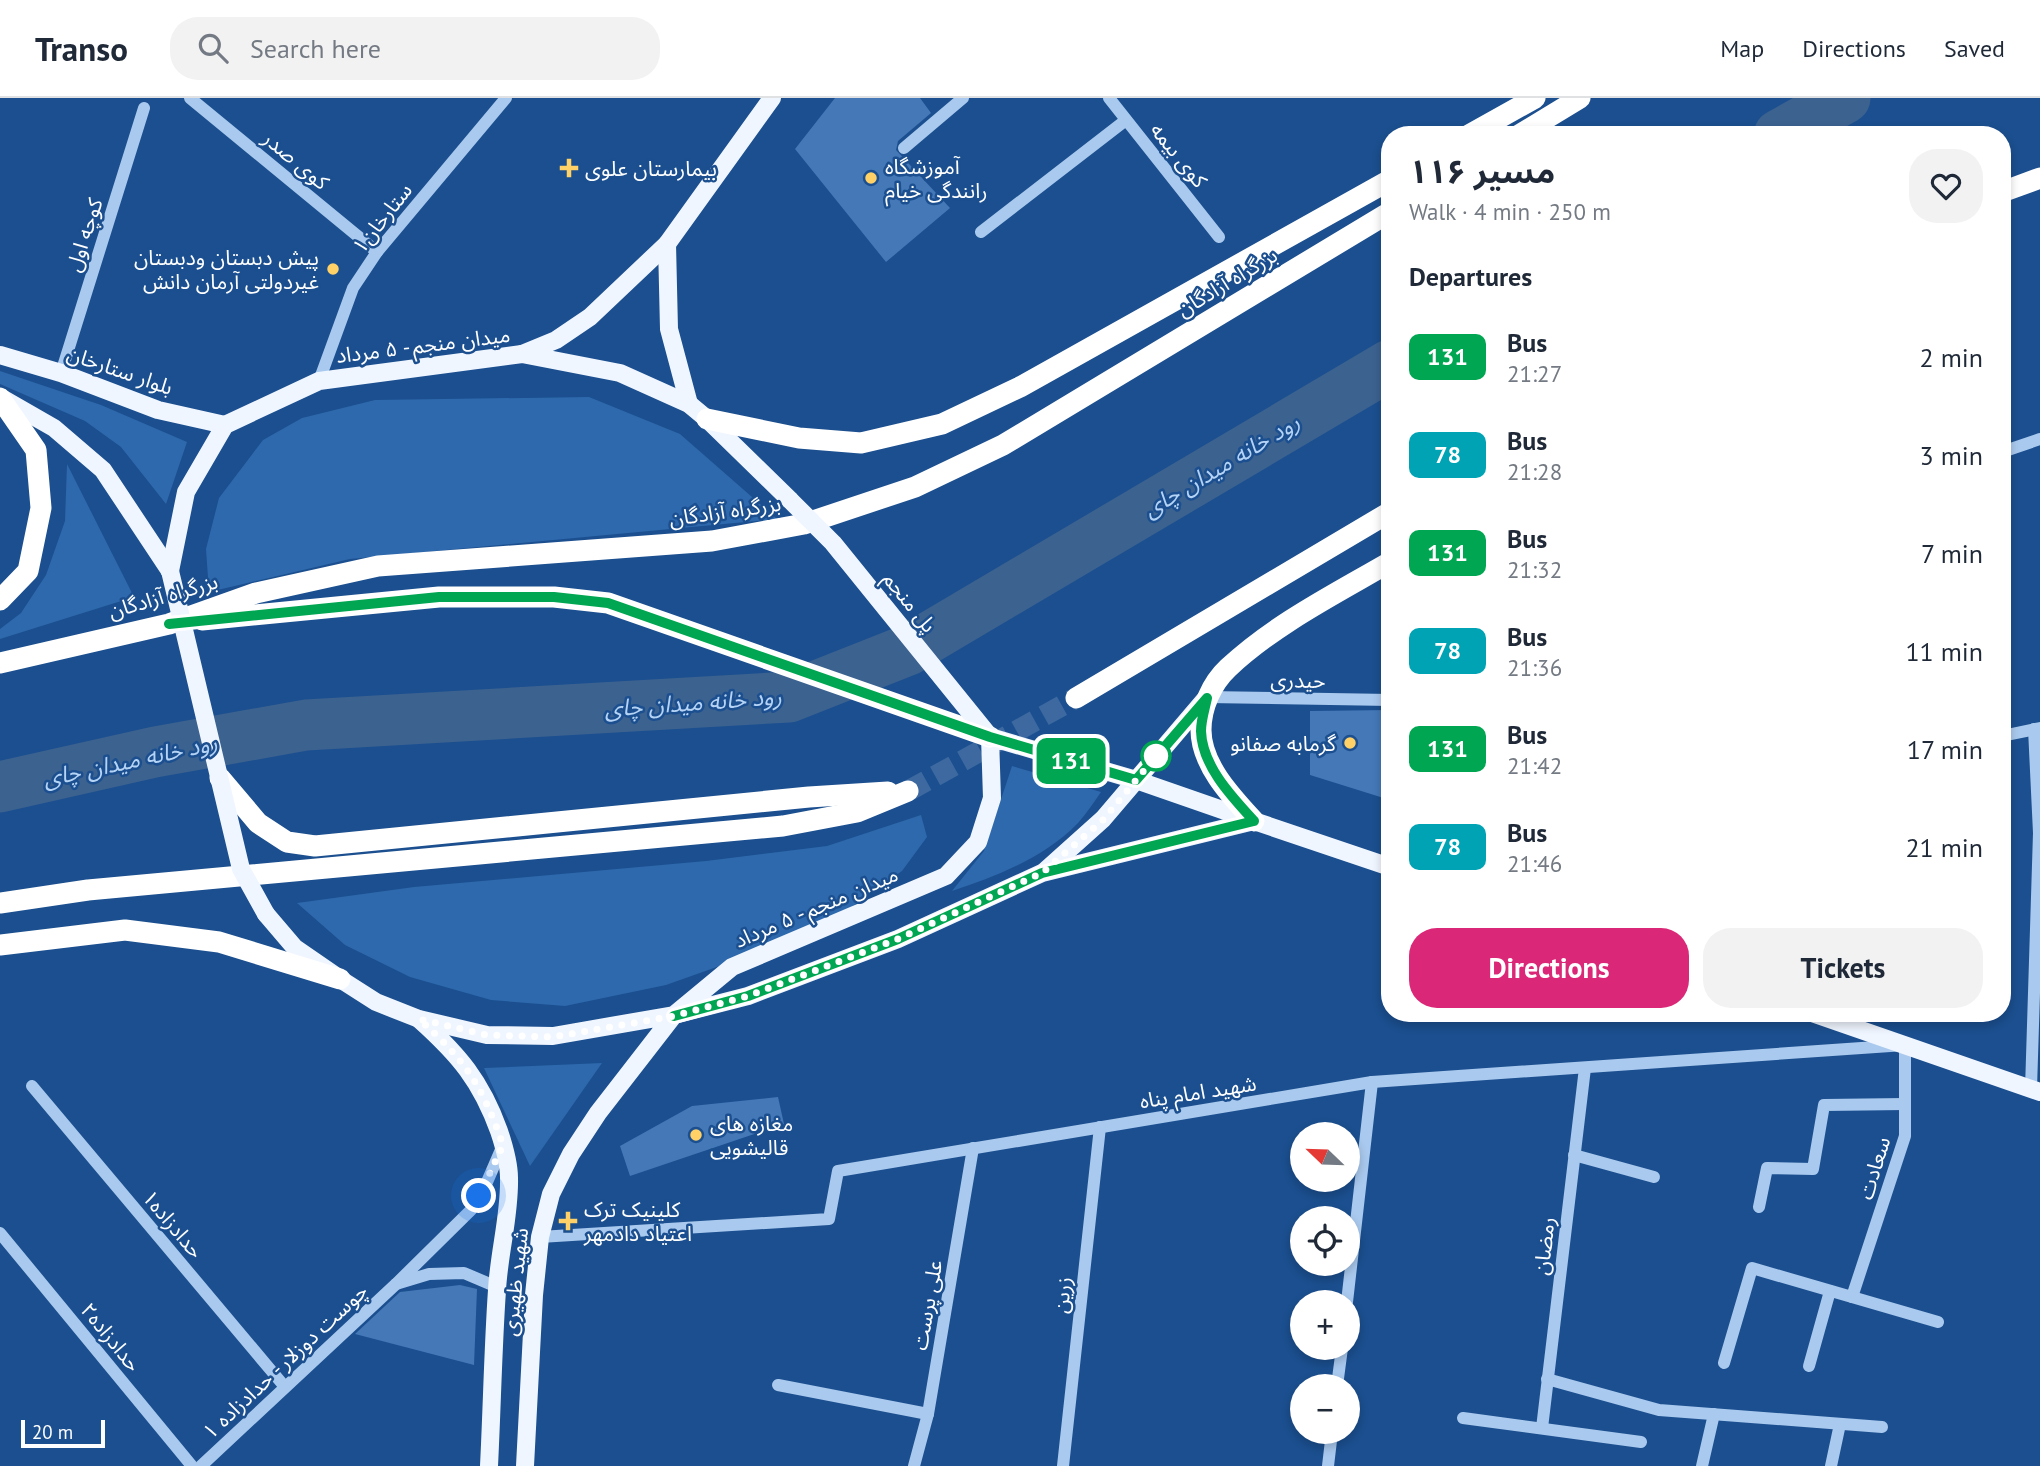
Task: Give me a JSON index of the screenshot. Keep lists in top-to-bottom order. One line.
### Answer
{"streets":{"highway":["بزرگراه آزادگان"],"main road":["میدان منجم - ۵ مرداد","بلوار ستارخان","پل منجم","شهید ظهیری"],"street":["کوی بیمه","کوی صدر","ستارخان۱","کوچه اول","حیدری","شهید امام پناه","سعادت","حدادزاده۱","رمضان","زرین","علی پرست","حدادزاده۲","چوست دوزلار - حدادزاده ۱"]},"crossings":[["کوی صدر","ستارخان۱"],["ستارخان۱","میدان منجم - ۵ مرداد"],["کوچه اول","بلوار ستارخان"],["میدان منجم - ۵ مرداد","بلوار ستارخان"],["میدان منجم - ۵ مرداد","پل منجم"],["میدان منجم - ۵ مرداد","شهید ظهیری"],["شهید امام پناه","سعادت"],["شهید امام پناه","رمضان"],["شهید امام پناه","شهید ظهیری"],["شهید امام پناه","زرین"],["شهید امام پناه","علی پرست"],["حدادزاده۱","چوست دوزلار - حدادزاده ۱"],["شهید ظهیری","چوست دوزلار - حدادزاده ۱"]],"water":["رود خانه میدان چای"],"places":{"health":["بیمارستان علوی","کلینیک ترک اعتیاد دادمهر"],"other":["آموزشگاه رانندگی خیام","پیش دبستان ودبستان غیردولتی آرمان دانش","گرمابه صفانو","مغازه های قالیشویی"]},"lines":["bus line 131"],"scale_bar":"20 m","north":"top left","page":{"header":"Transo","search":"Search here","nav":["Map","Directions","Saved"],"on_map":"131","heading":[["مسیر ۱۱۶","Walk · 4 min · 250 m"],"Departures"],"list":[{"mark":"131","name":"Bus","note":"21:27","value":"2 min"},{"mark":"78","name":"Bus","note":"21:28","value":"3 min"},{"mark":"131","name":"Bus","note":"21:32","value":"7 min"},{"mark":"78","name":"Bus","note":"21:36","value":"11 min"},{"mark":"131","name":"Bus","note":"21:42","value":"17 min"},{"mark":"78","name":"Bus","note":"21:46","value":"21 min"}],"buttons":["Directions","Tickets"],"map_buttons":["+","−"],"scale":"20 m"}}
